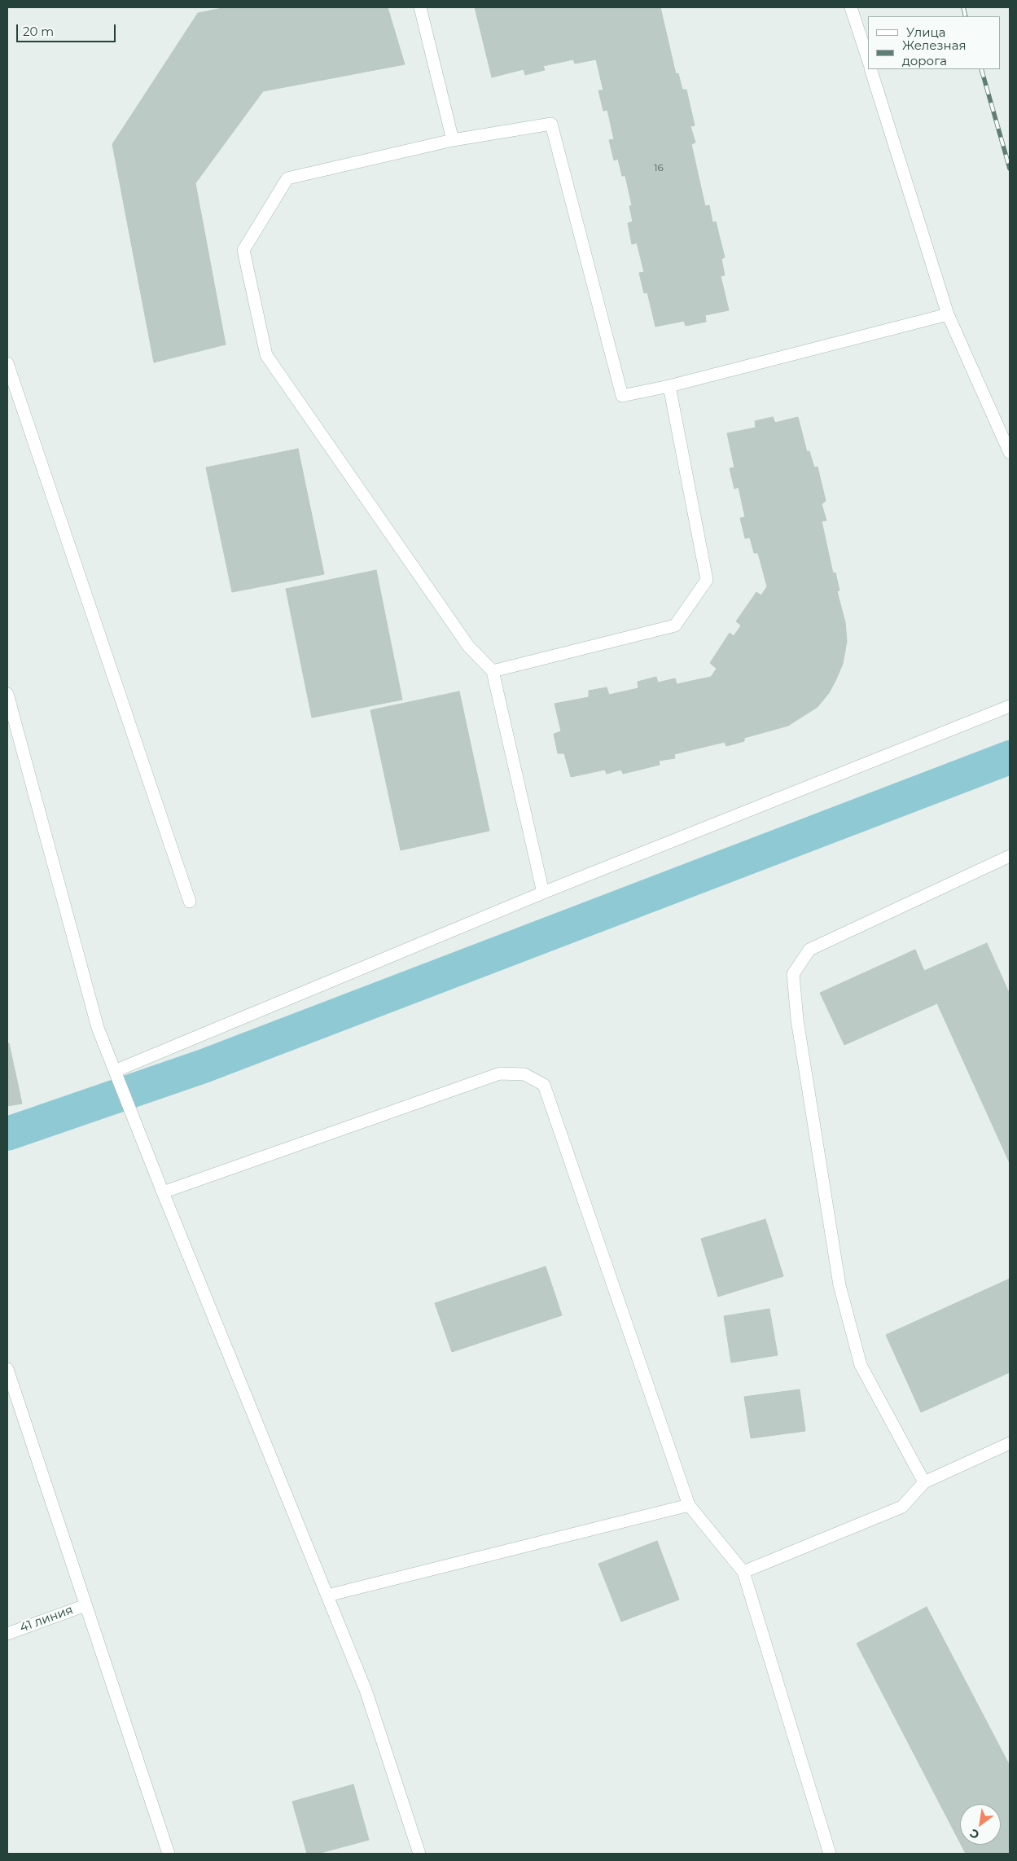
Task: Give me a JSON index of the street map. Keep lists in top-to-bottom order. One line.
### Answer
{"streets":{"street":["41 линия"]},"house_numbers":["16"],"legend":["Улица","Железная дорога"],"scale_bar":"20 m","north":"bottom left"}
